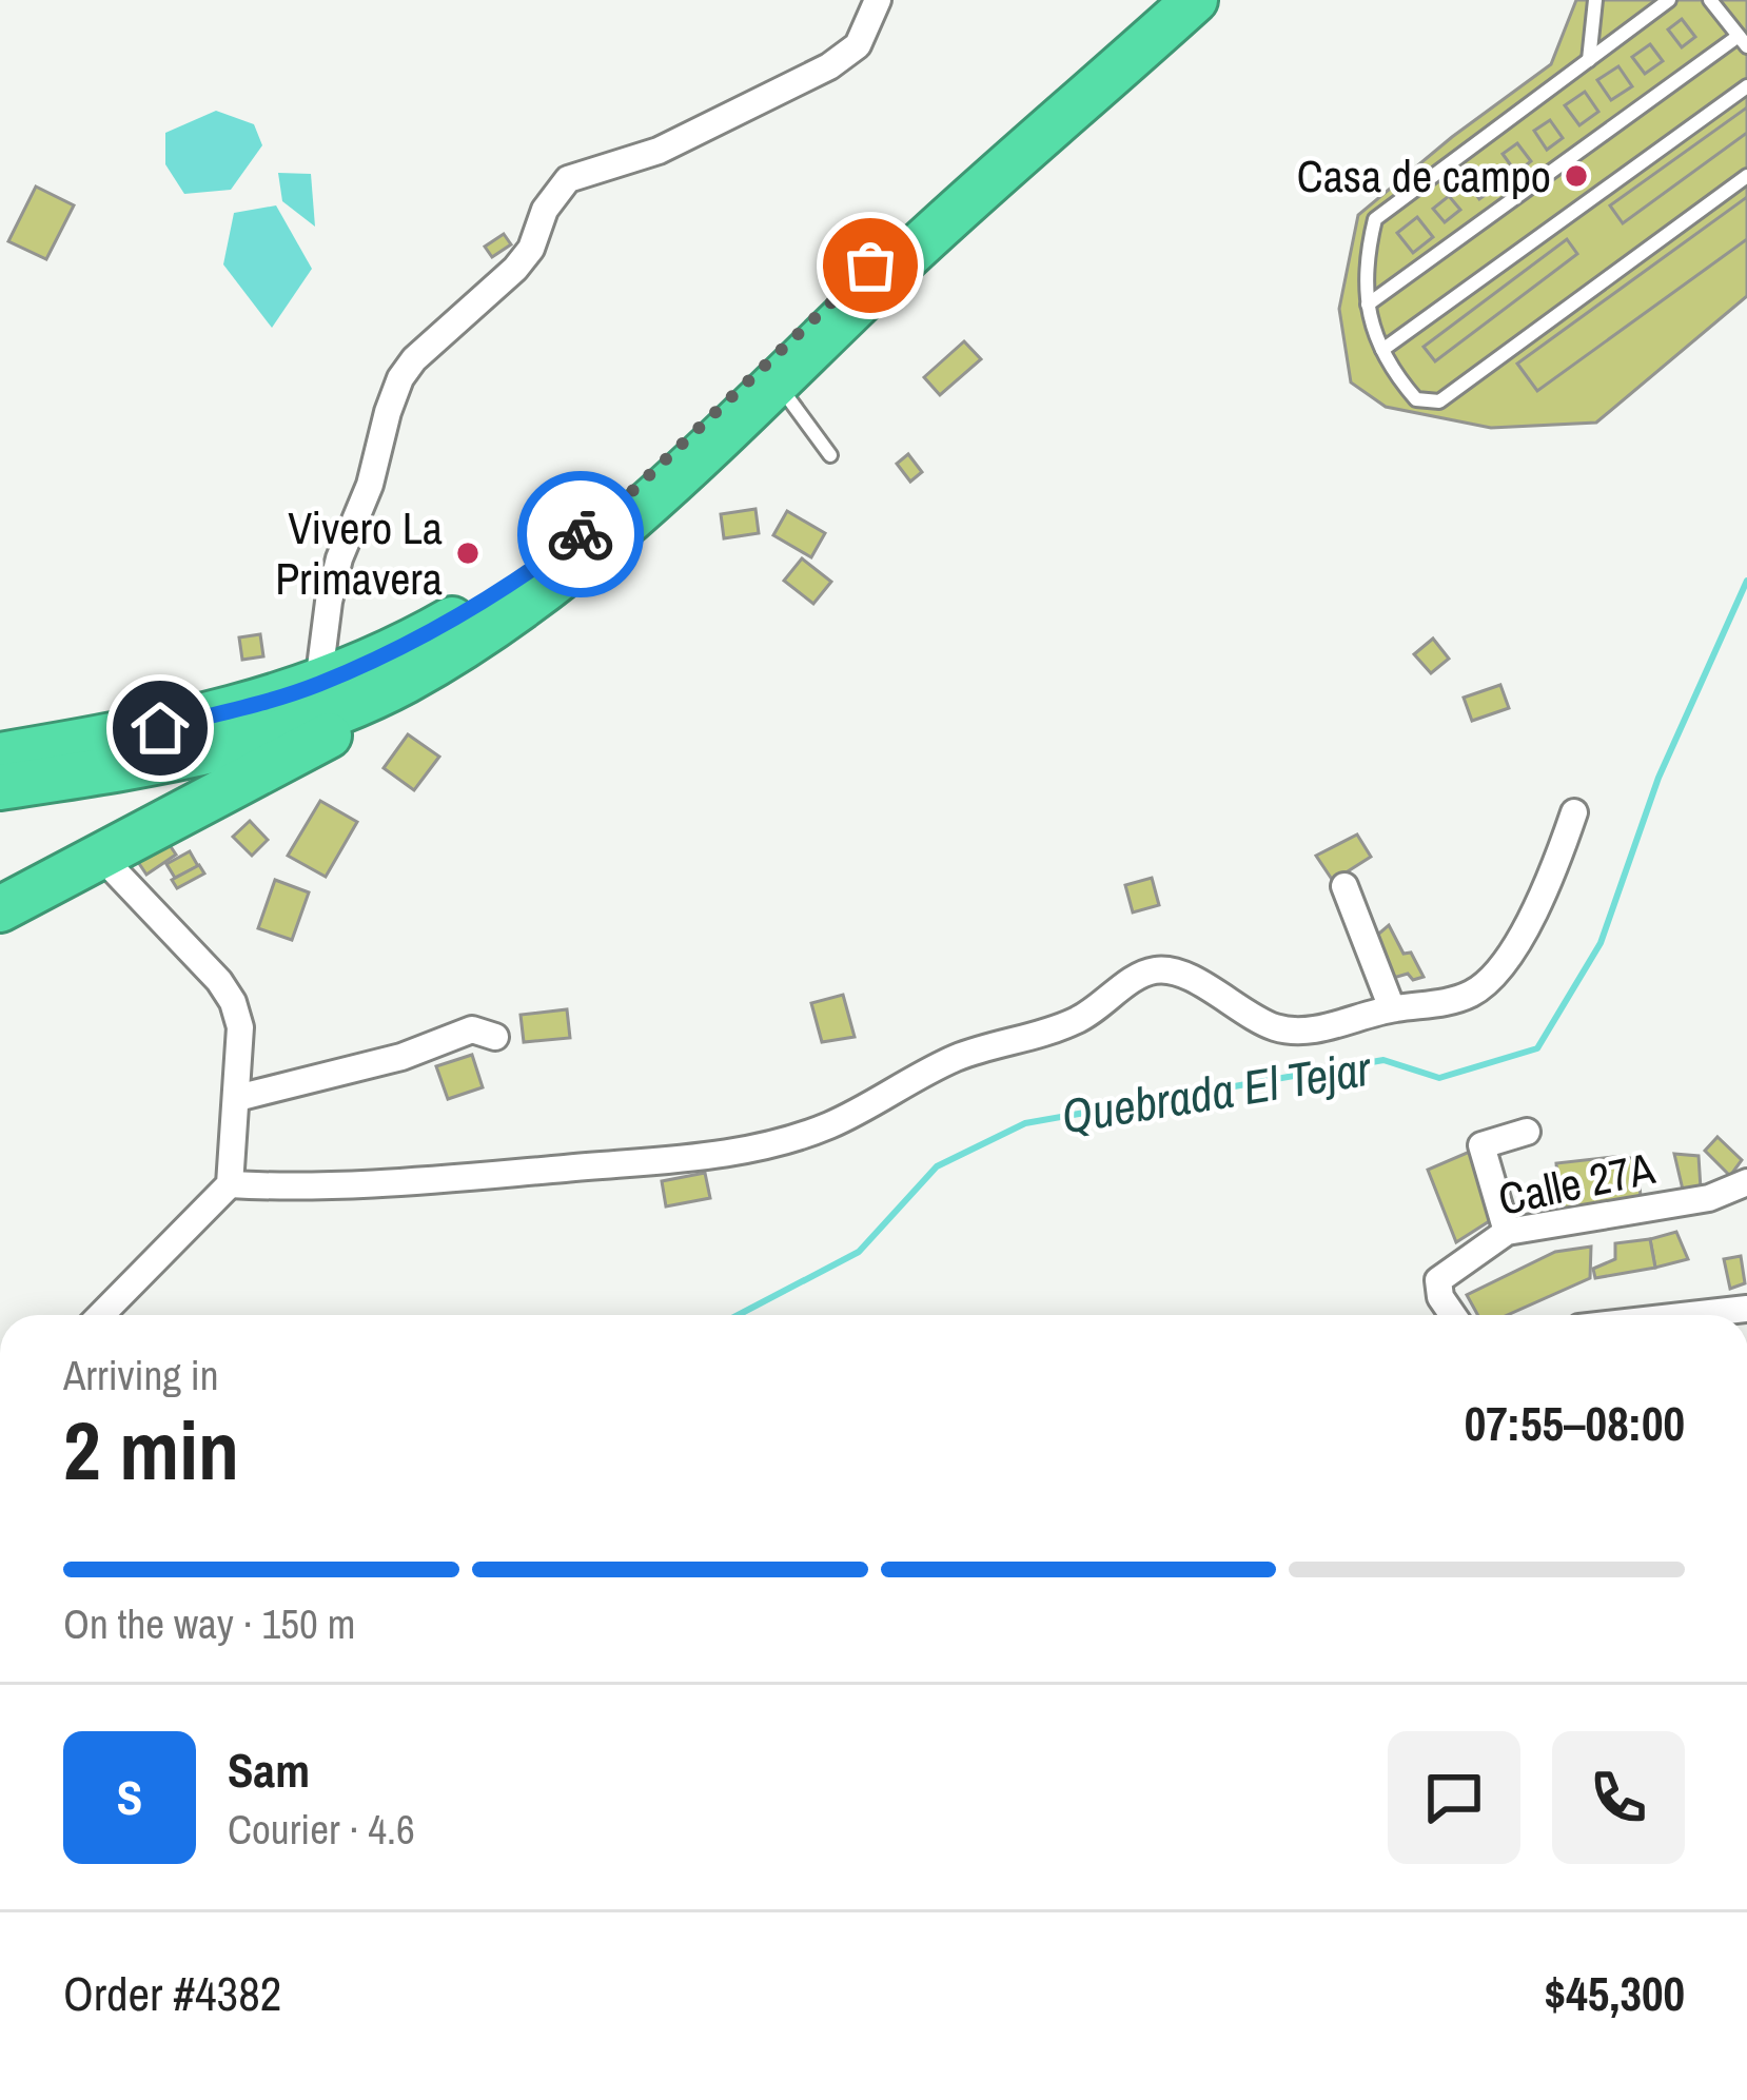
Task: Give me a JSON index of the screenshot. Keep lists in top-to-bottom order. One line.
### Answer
{"streets":{"street":["Calle 27A"]},"water":["Quebrada El Tejar"],"places":["Casa de campo","Vivero La Primavera"],"page":{"heading":["2 min","Arriving in","07:55–08:00"],"panel":["Sam","Courier · 4.6","Order #4382","$45,300"],"bar":"On the way · 150 m","round":"S"}}
